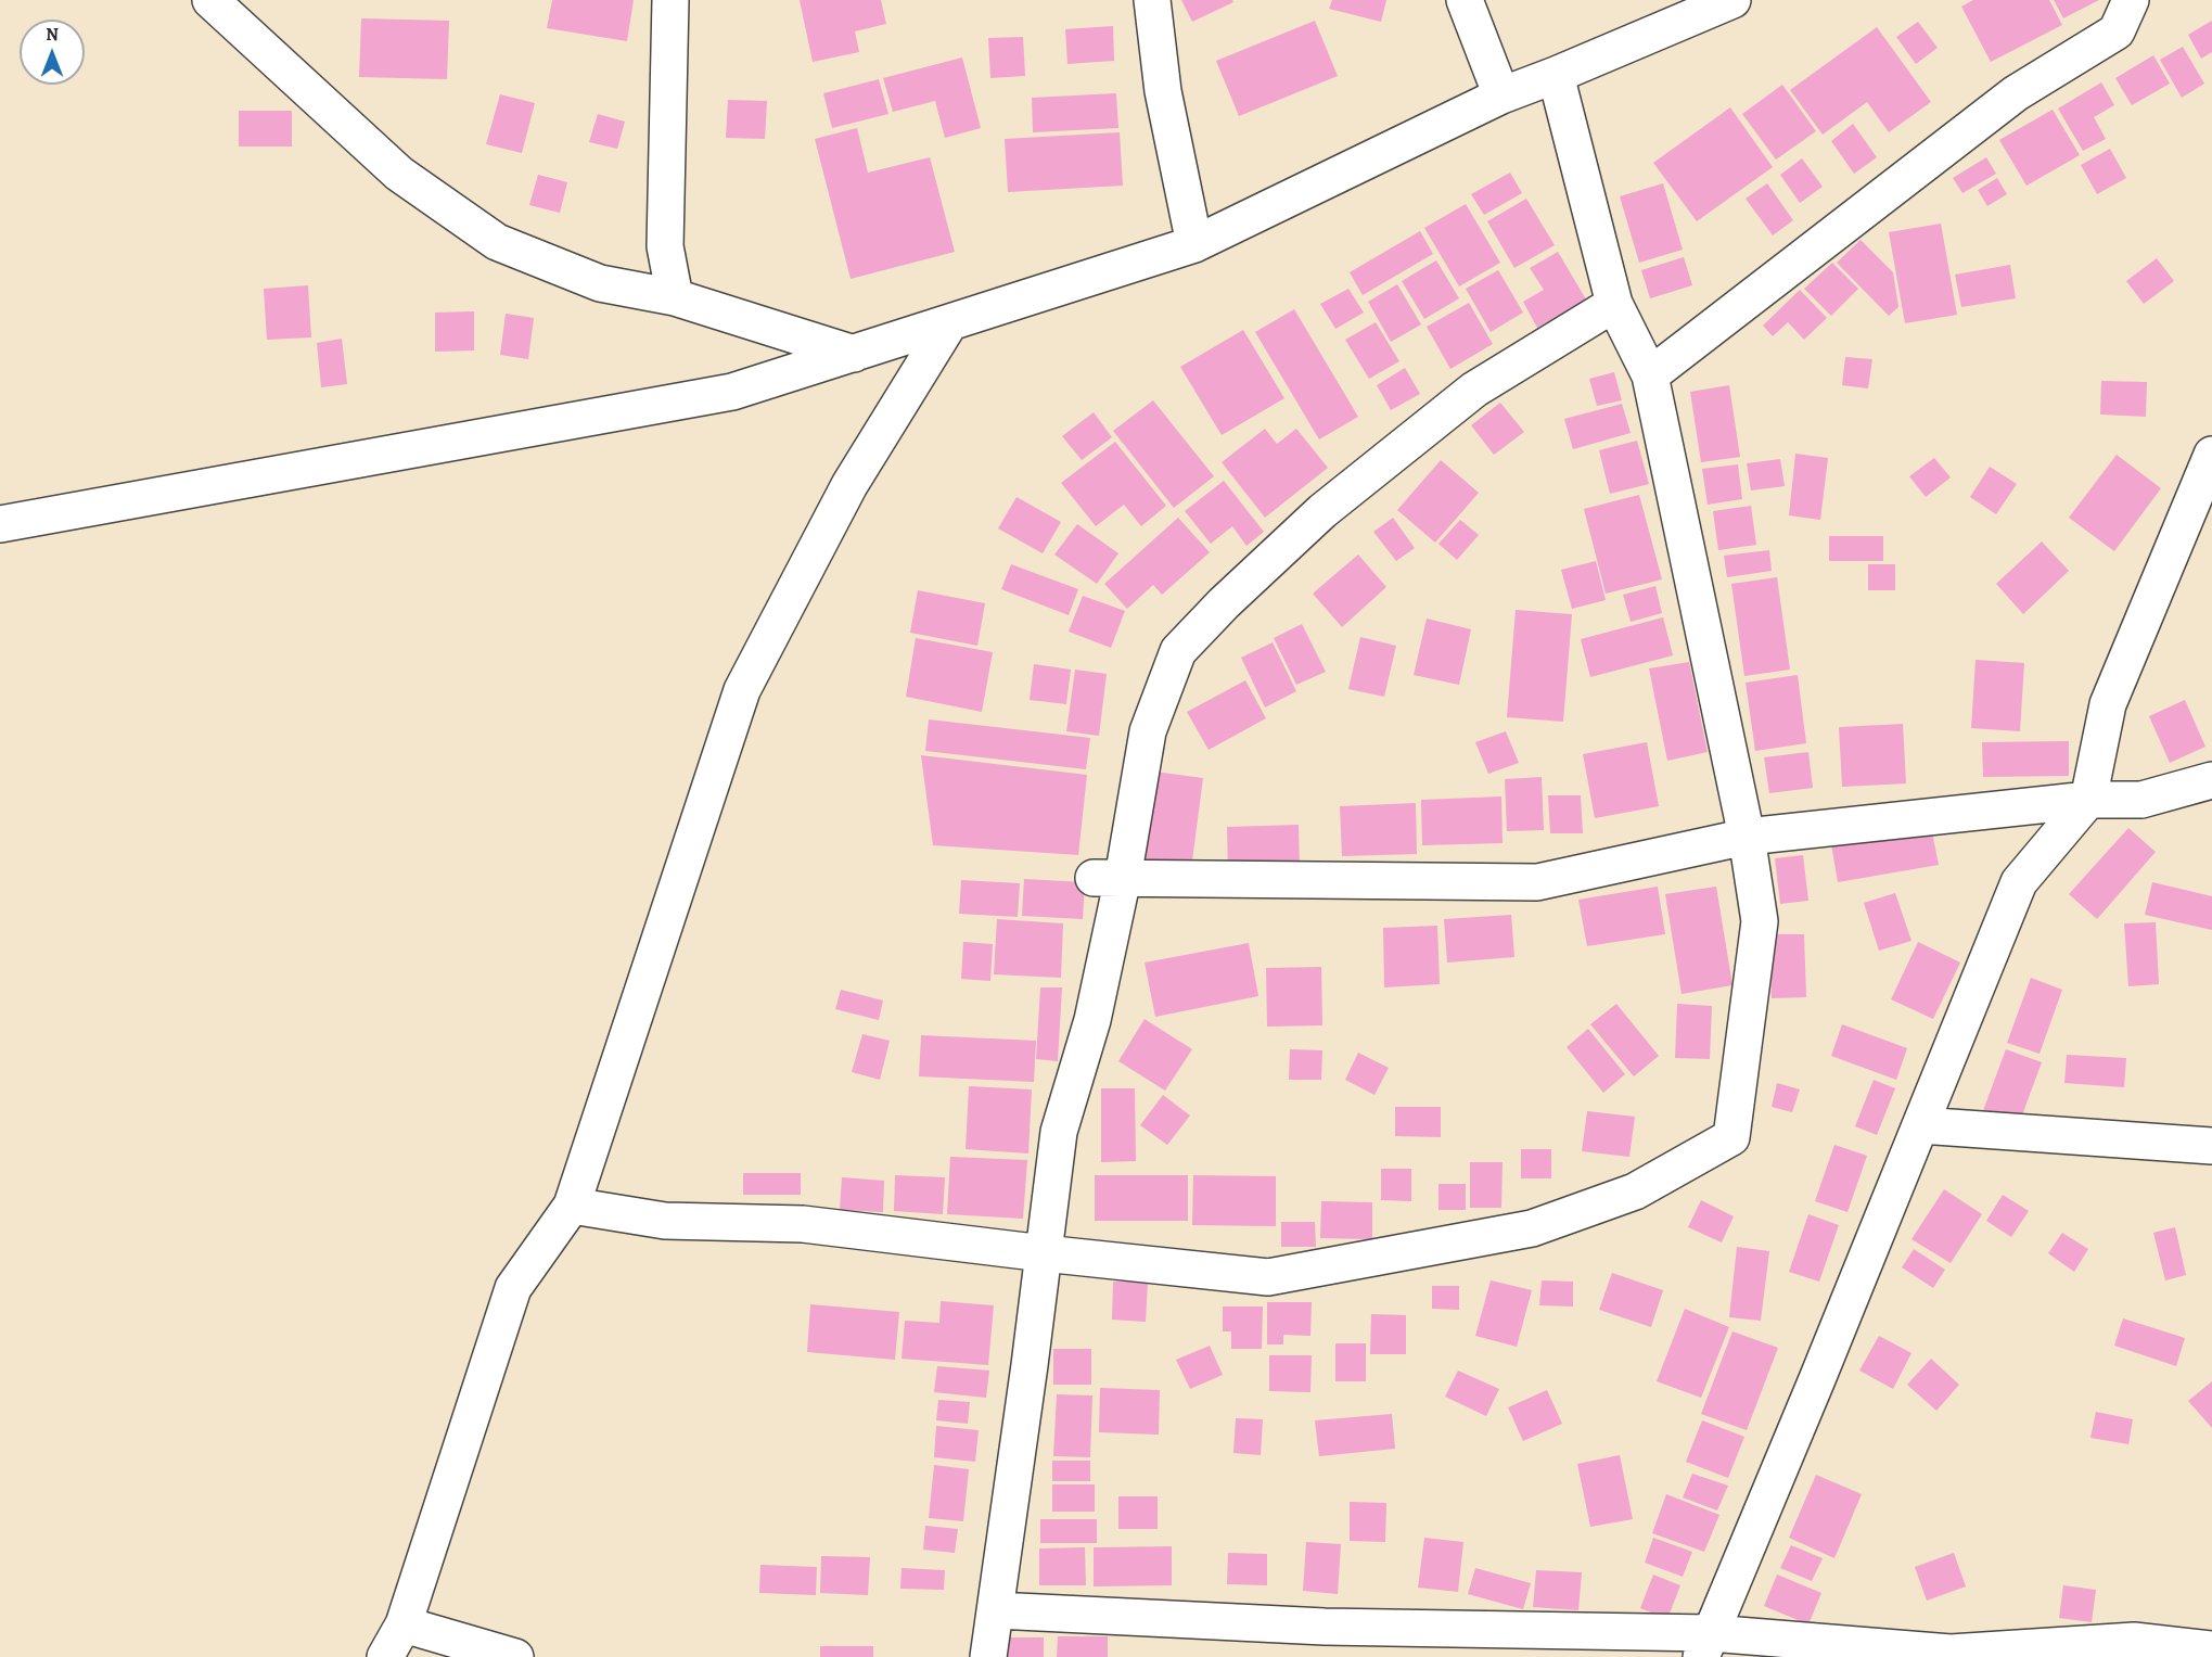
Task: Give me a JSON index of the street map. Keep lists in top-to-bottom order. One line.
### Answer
{"north":"top"}
